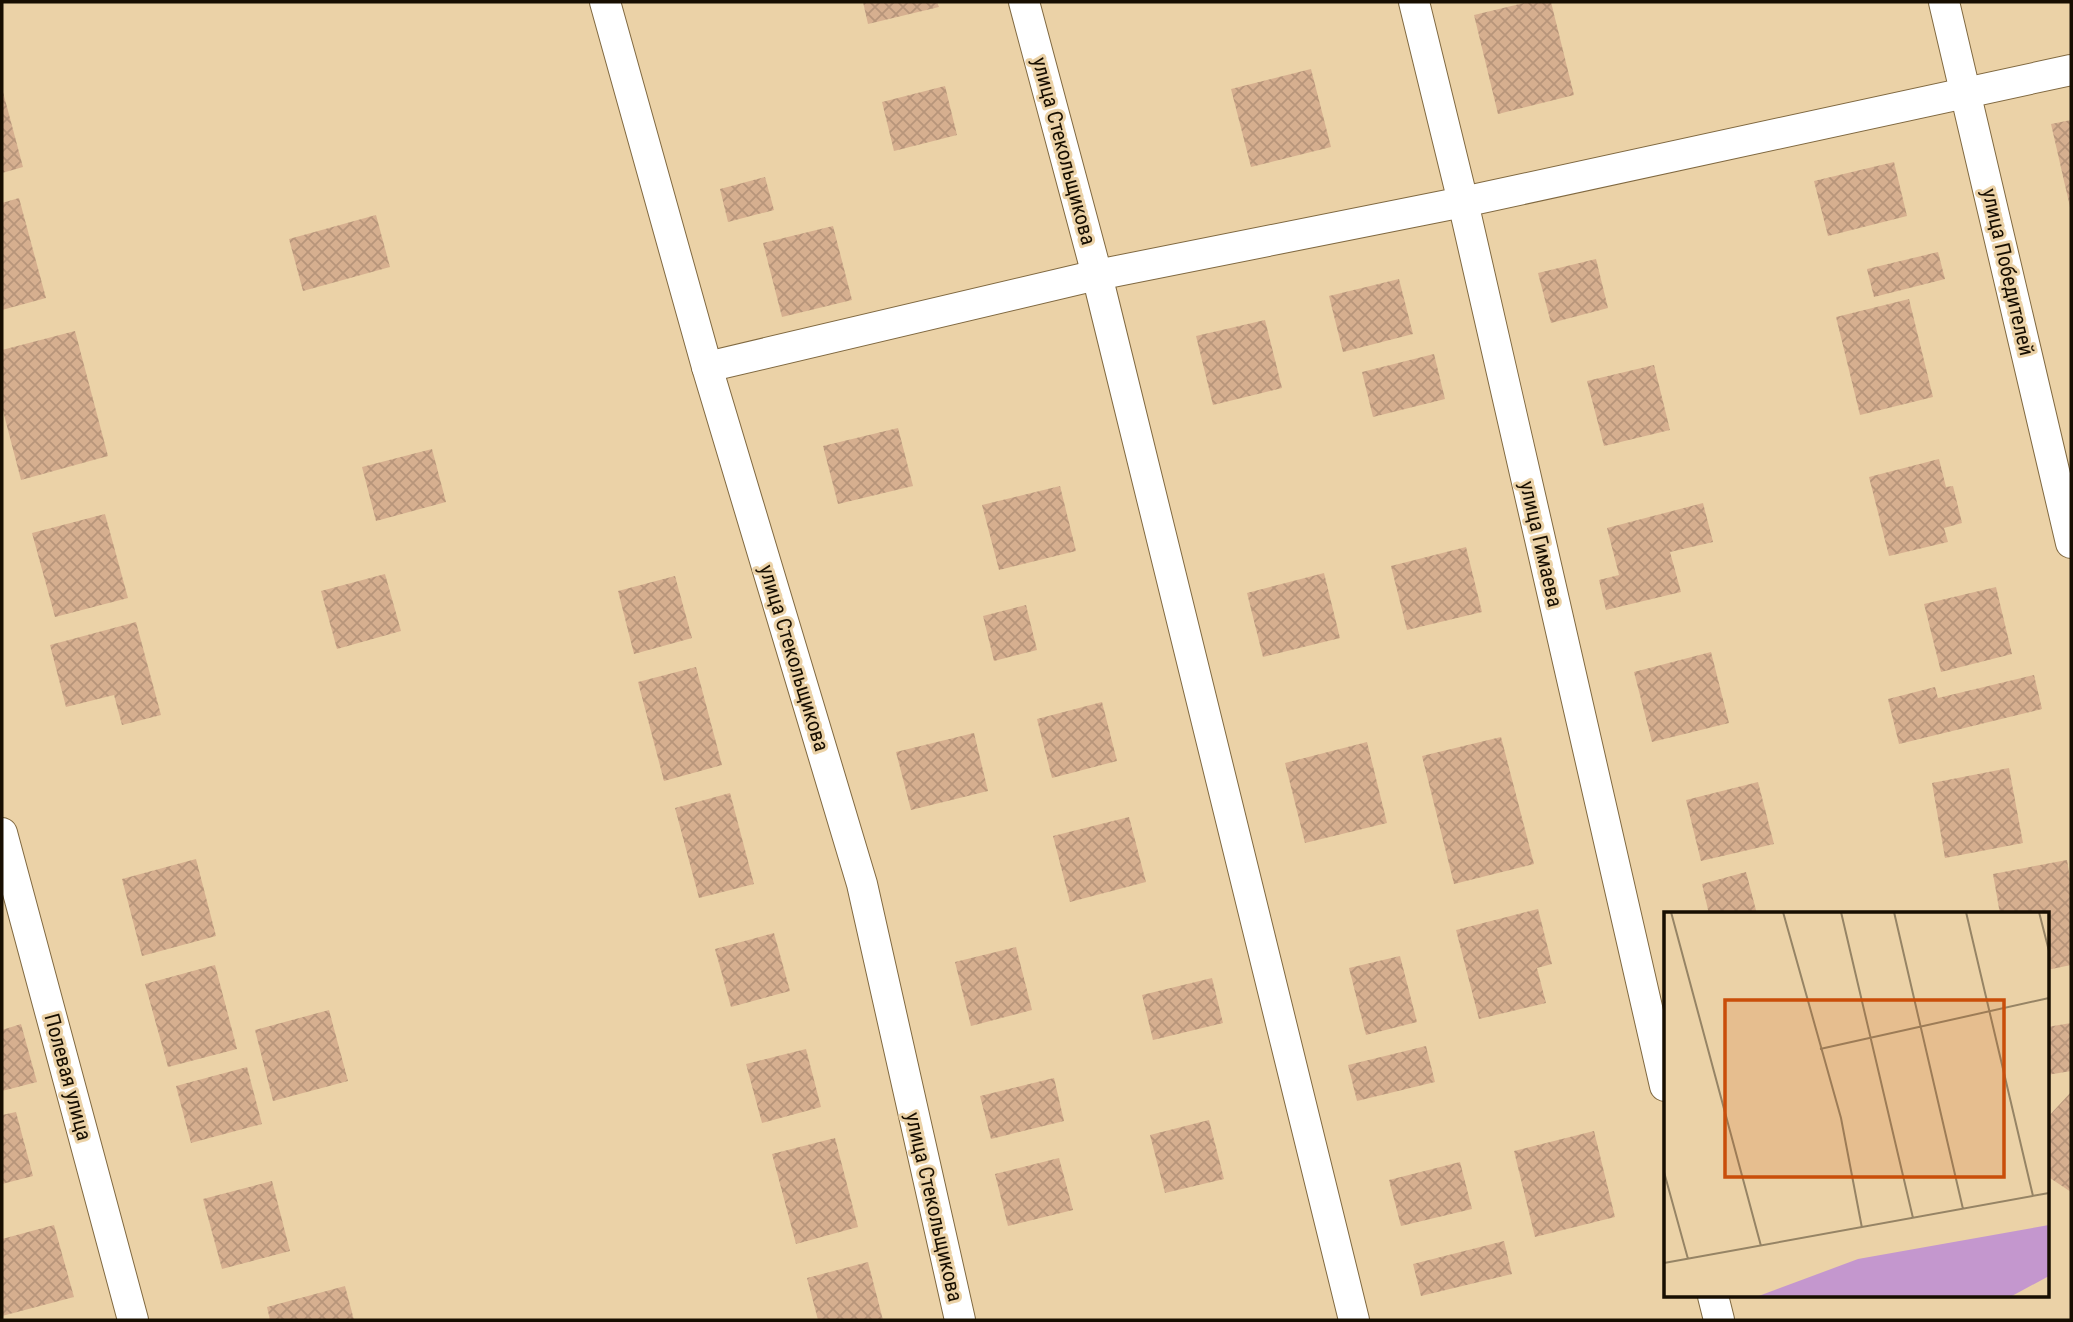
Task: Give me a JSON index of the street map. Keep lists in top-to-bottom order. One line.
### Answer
{"streets":{"street":["улица Стекольщикова","улица Победителей","улица Гимаева","Полевая улица"]}}
